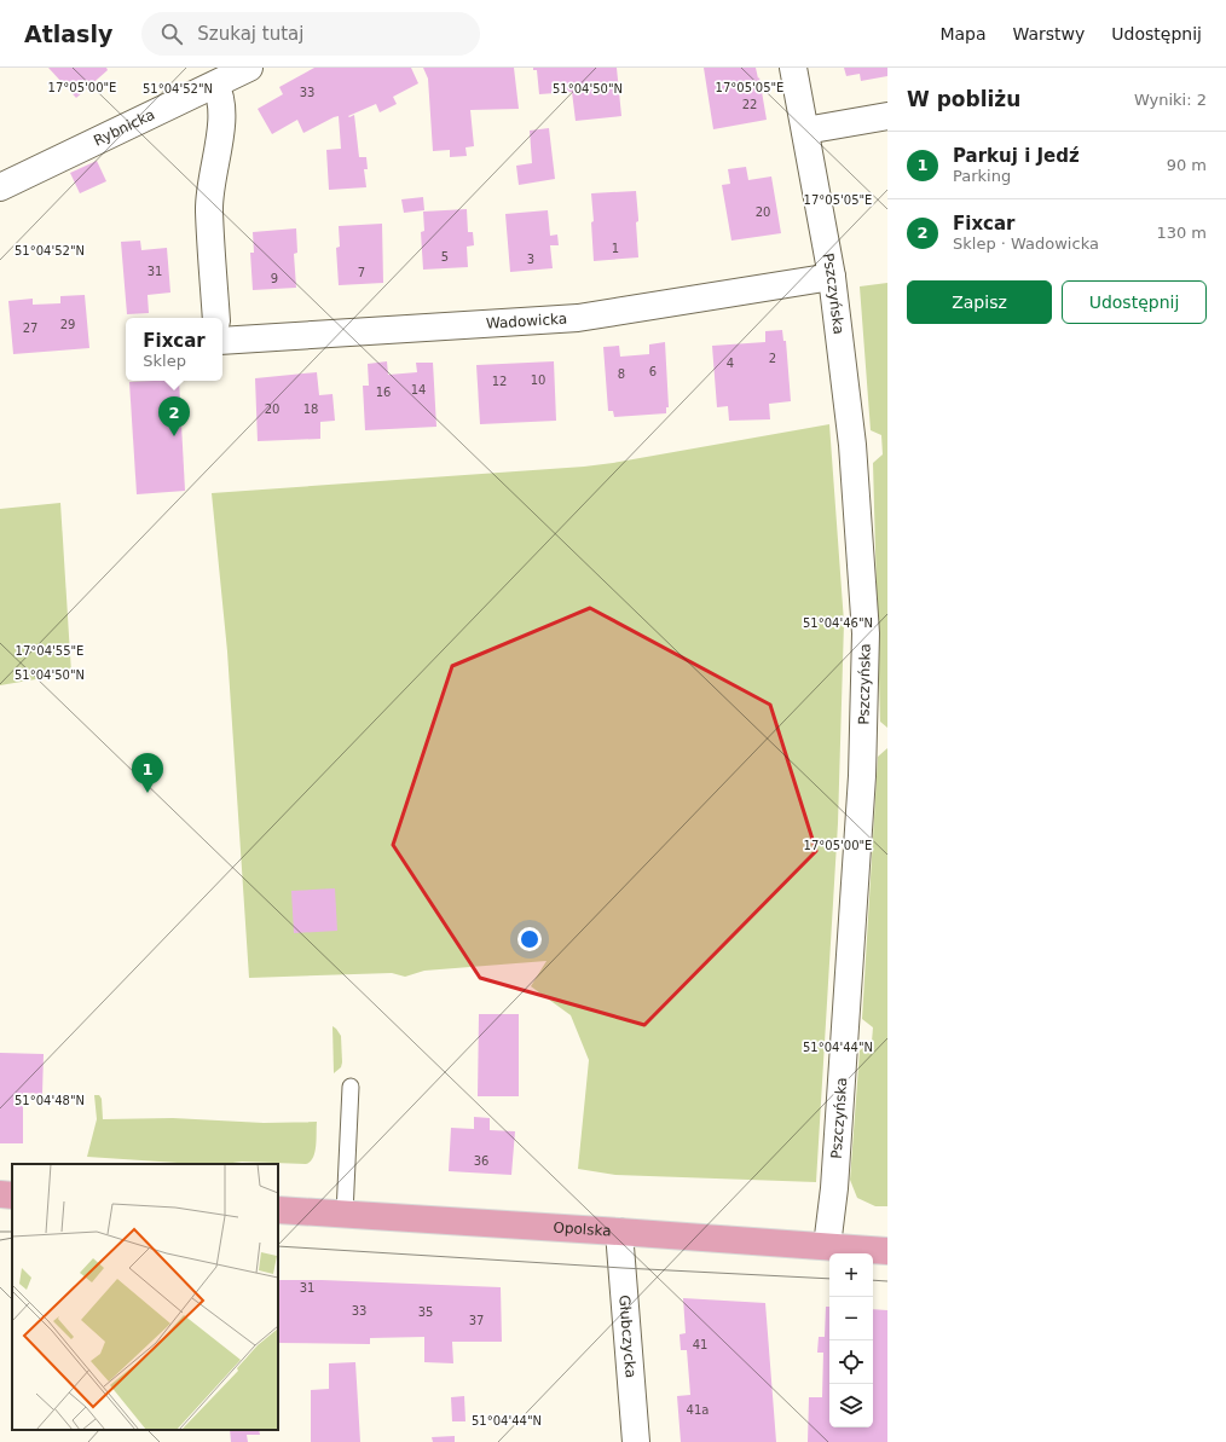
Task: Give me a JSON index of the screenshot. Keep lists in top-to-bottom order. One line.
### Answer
{"streets":{"main road":["Opolska"],"street":["Rybnicka","Pszczyńska","Wadowicka","Głubczycka"]},"crossings":[["Pszczyńska","Wadowicka"],["Pszczyńska","Opolska"],["Opolska","Głubczycka"]],"house_numbers":["33","22","20","1","5","3","31","7","9","29","27","2","4","6","8","10","12","14","16","20","18","36","31","33","35","37","41","41a"],"page":{"header":"Atlasly","search":"Szukaj tutaj","nav":["Mapa","Warstwy","Udostępnij"],"heading":["W pobliżu","Wyniki: 2"],"list":[{"mark":"1","name":"Parkuj i Jedź","note":"Parking","value":"90 m"},{"mark":"2","name":"Fixcar","note":"Sklep · Wadowicka","value":"130 m"}],"buttons":["Zapisz","Udostępnij"],"popup":["Fixcar","Sklep"],"pins":["2","1"],"map_buttons":["+","−"]},"coordinates":["17°05'05\"E","17°05'00\"E","51°04'52\"N","51°04'50\"N","51°04'46\"N","17°04'55\"E","51°04'44\"N","51°04'48\"N"]}
